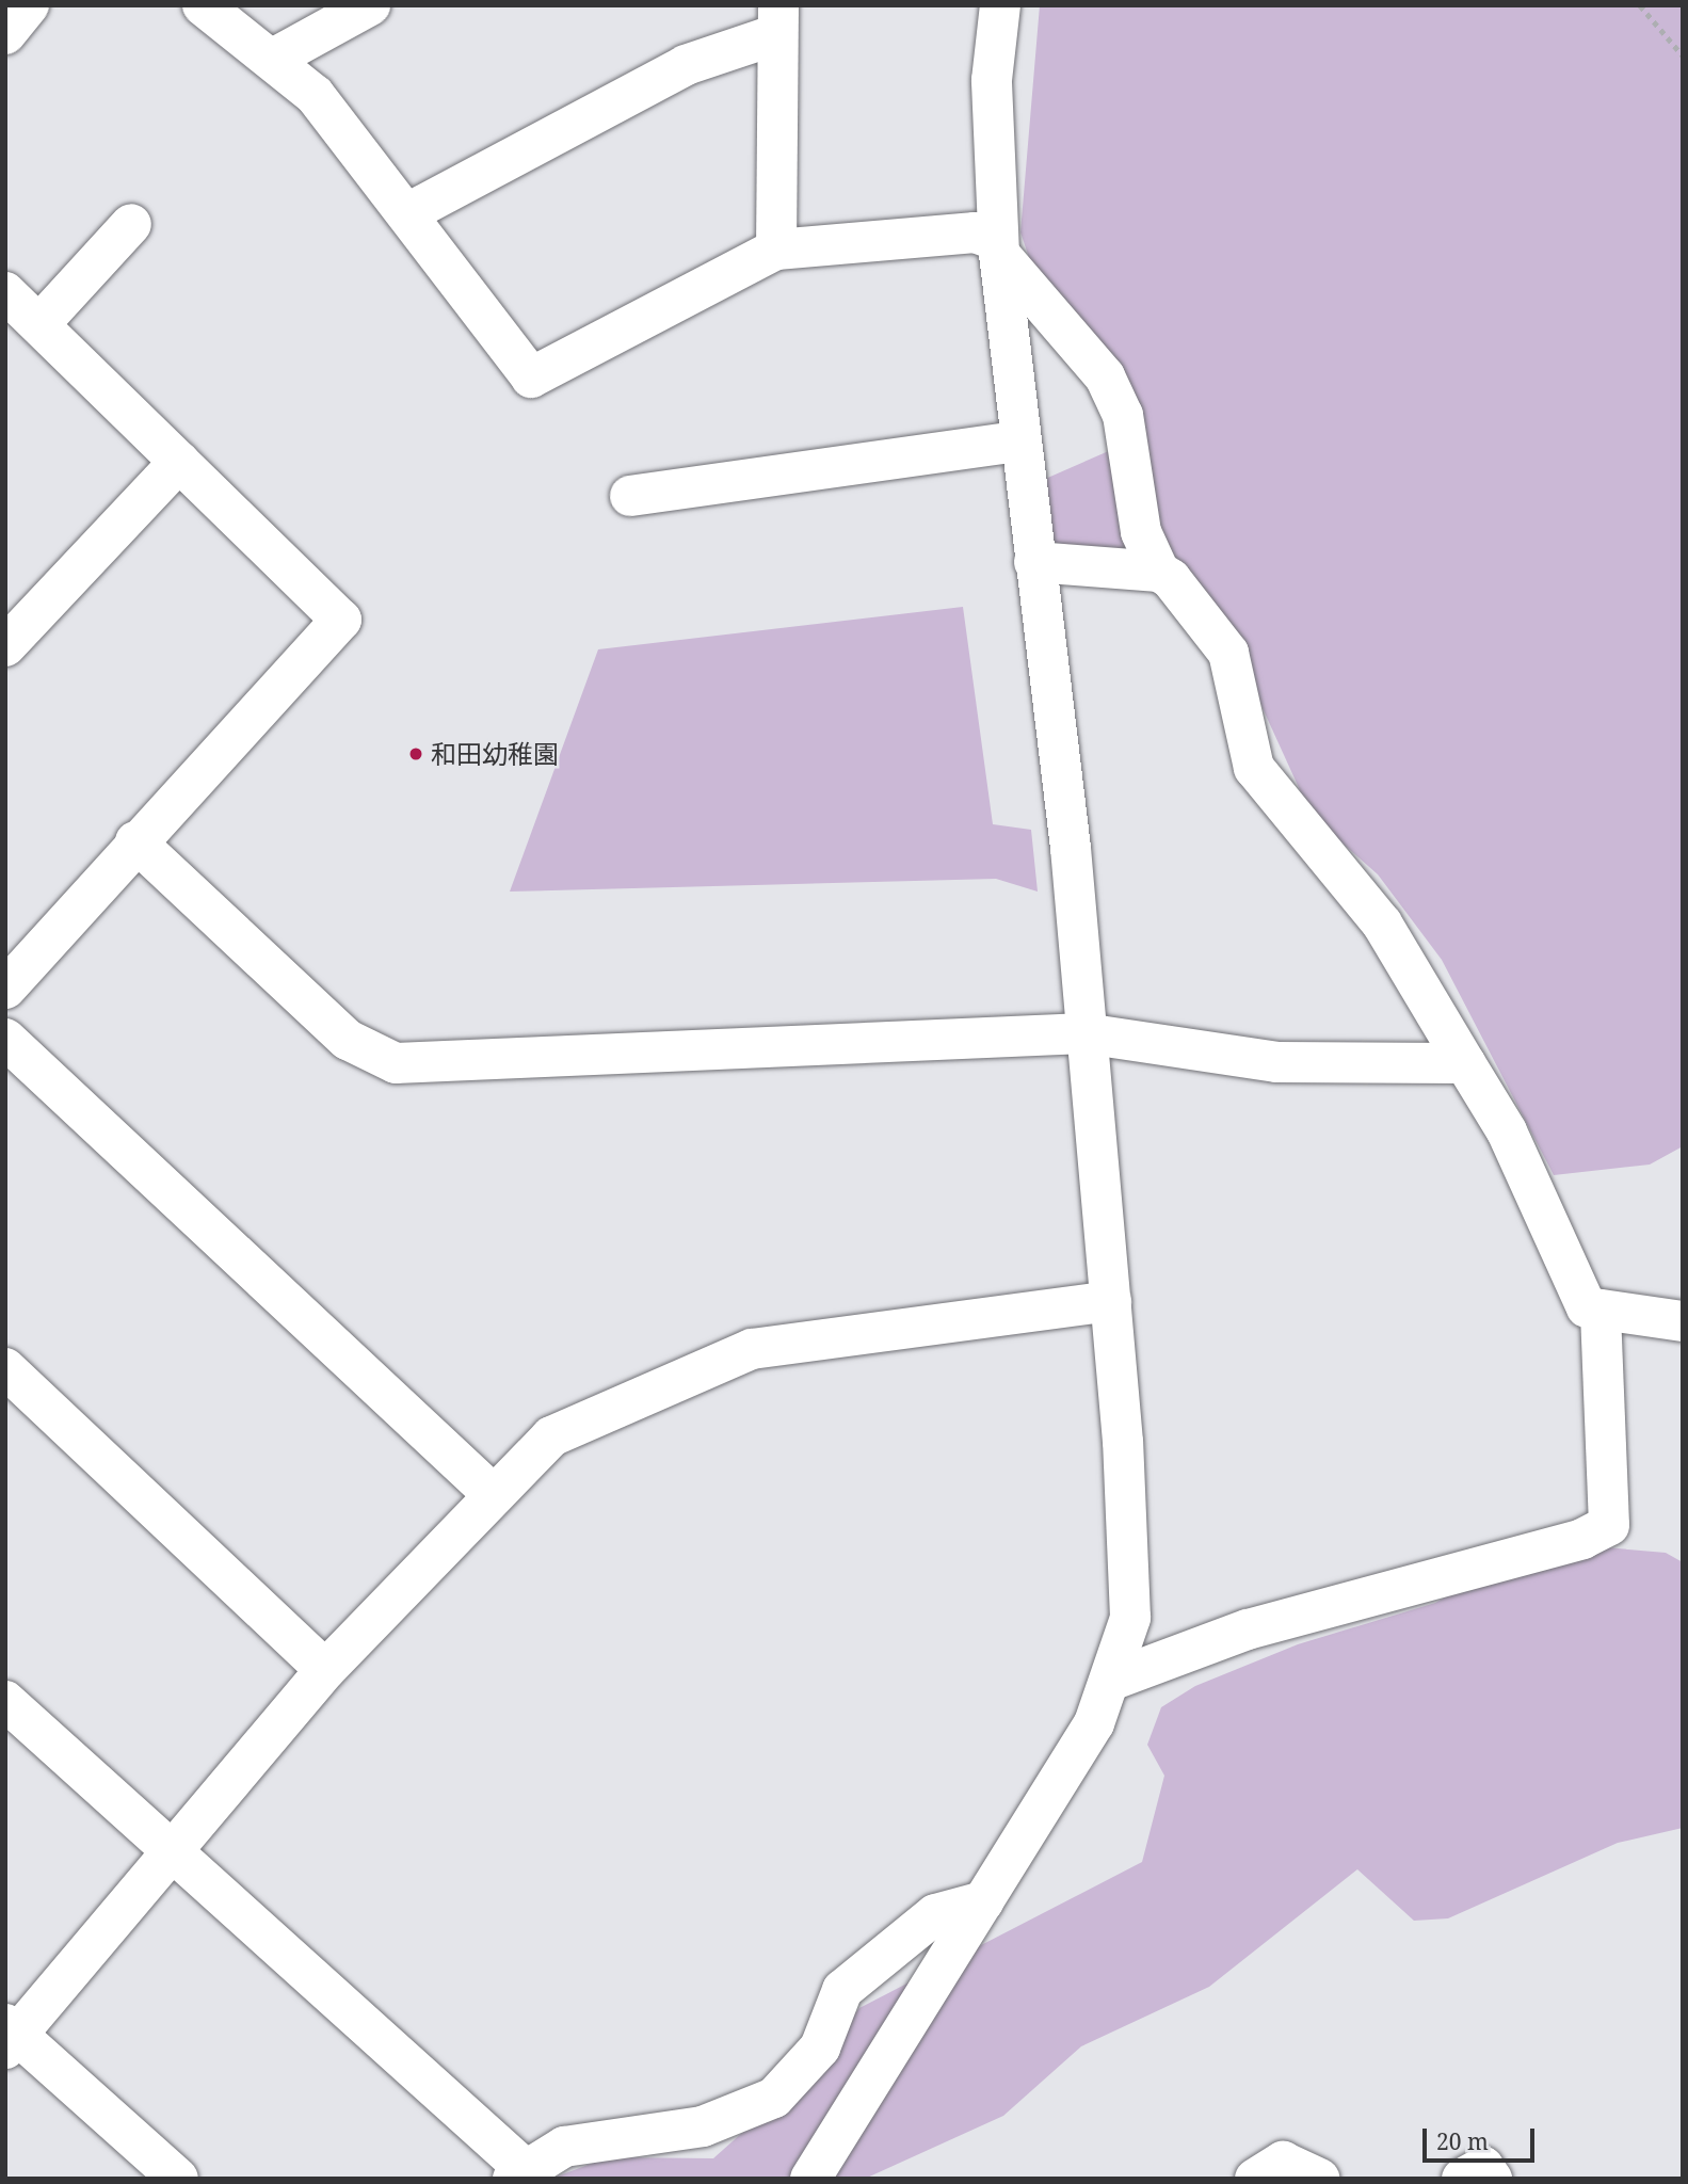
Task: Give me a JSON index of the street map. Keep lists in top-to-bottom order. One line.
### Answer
{"places":["和田幼稚園"],"scale_bar":"20 m"}
